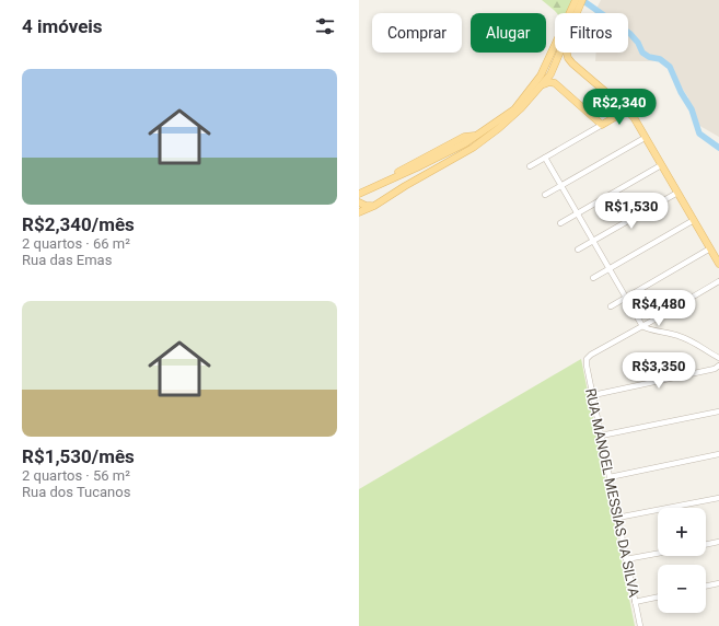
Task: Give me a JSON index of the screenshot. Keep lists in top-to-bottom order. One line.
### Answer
{"streets":{"street":["RUA MANOEL MESSIAS DA SILVA"]},"page":{"heading":"4 imóveis","chip":["Comprar","Alugar","Filtros"],"list":[{"name":"R$2,340/mês","note":"2 quartos · 66 m² · Rua das Emas"},{"name":"R$1,530/mês","note":"2 quartos · 56 m² · Rua dos Tucanos"}],"price":["R$2,340","R$1,530","R$4,480","R$3,350"],"map_buttons":["+","−"]}}
